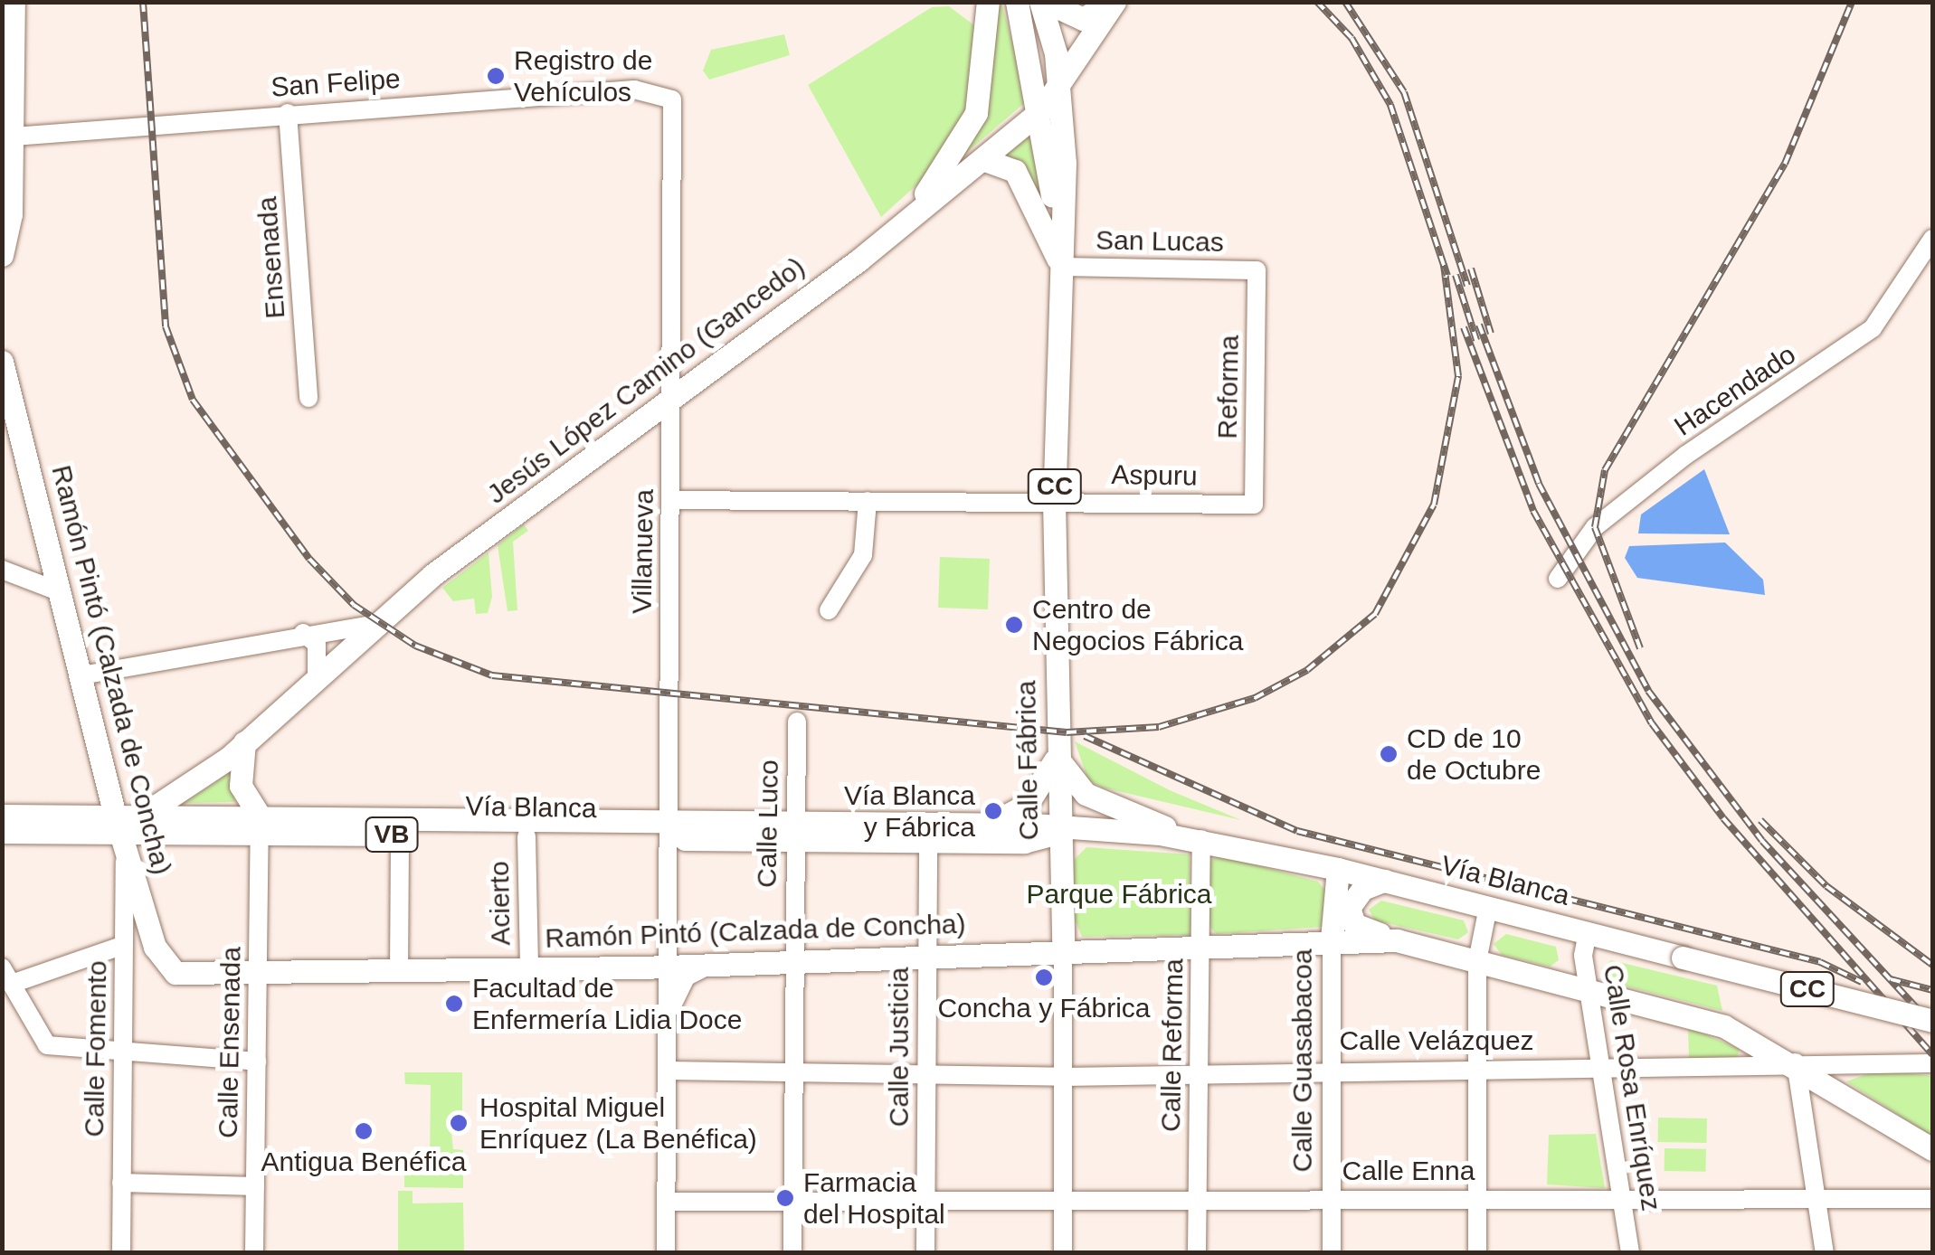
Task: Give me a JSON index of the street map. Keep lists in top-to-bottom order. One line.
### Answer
{"streets":{"main road":["Jesús López Camino (Gancedo)","CC","Ramón Pintó (Calzada de Concha)","Calle Fábrica","Vía Blanca","VB","Calle Guasabacoa"],"street":["San Felipe","San Lucas","Ensenada","Reforma","Hacendado","Aspuru","Villanueva","Calle Luco","Acierto","Calle Velázquez","Calle Ensenada","Calle Reforma","Calle Justicia","Calle Fomento","Calle Rosa Enríquez","Calle Enna"]},"crossings":[["San Felipe","Ensenada"],["San Felipe","Villanueva"],["San Lucas","Reforma"],["San Lucas","Calle Fábrica"],["Jesús López Camino (Gancedo)","CC"],["Jesús López Camino (Gancedo)","Villanueva"],["Jesús López Camino (Gancedo)","Calle Fábrica"],["Reforma","Aspuru"],["Aspuru","Villanueva"],["Aspuru","Calle Fábrica"],["CC","Calle Fábrica"],["Villanueva","Ramón Pintó (Calzada de Concha)"],["Villanueva","Vía Blanca"],["Villanueva","Calle Velázquez"],["Villanueva","Calle Enna"],["Ramón Pintó (Calzada de Concha)","Calle Fábrica"],["Ramón Pintó (Calzada de Concha)","Vía Blanca"],["Ramón Pintó (Calzada de Concha)","Calle Luco"],["Ramón Pintó (Calzada de Concha)","Acierto"],["Ramón Pintó (Calzada de Concha)","Calle Velázquez"],["Ramón Pintó (Calzada de Concha)","Calle Ensenada"],["Ramón Pintó (Calzada de Concha)","Calle Reforma"],["Ramón Pintó (Calzada de Concha)","Calle Justicia"],["Ramón Pintó (Calzada de Concha)","Calle Fomento"],["Ramón Pintó (Calzada de Concha)","Calle Guasabacoa"],["Ramón Pintó (Calzada de Concha)","Calle Rosa Enríquez"],["Calle Fábrica","Vía Blanca"],["Calle Fábrica","Calle Velázquez"],["Calle Fábrica","Calle Enna"],["Vía Blanca","Calle Luco"],["Vía Blanca","Acierto"],["Vía Blanca","Calle Ensenada"],["Vía Blanca","Calle Reforma"],["Vía Blanca","Calle Justicia"],["Vía Blanca","Calle Fomento"],["Vía Blanca","Calle Guasabacoa"],["Vía Blanca","Calle Rosa Enríquez"],["Calle Luco","Calle Velázquez"],["Calle Luco","Calle Enna"],["Calle Velázquez","Calle Reforma"],["Calle Velázquez","Calle Justicia"],["Calle Velázquez","Calle Guasabacoa"],["Calle Velázquez","Calle Rosa Enríquez"],["Calle Reforma","Calle Enna"],["Calle Justicia","Calle Enna"],["Calle Guasabacoa","Calle Enna"],["Calle Rosa Enríquez","Calle Enna"]],"parks":["Parque Fábrica"],"places":["Registro de Vehículos","Centro de Negocios Fábrica","CD de 10 de Octubre","Vía Blanca y Fábrica","Concha y Fábrica","Facultad de Enfermería Lidia Doce","Hospital Miguel Enríquez (La Benéfica)","Antigua Benéfica","Farmacia del Hospital"]}
